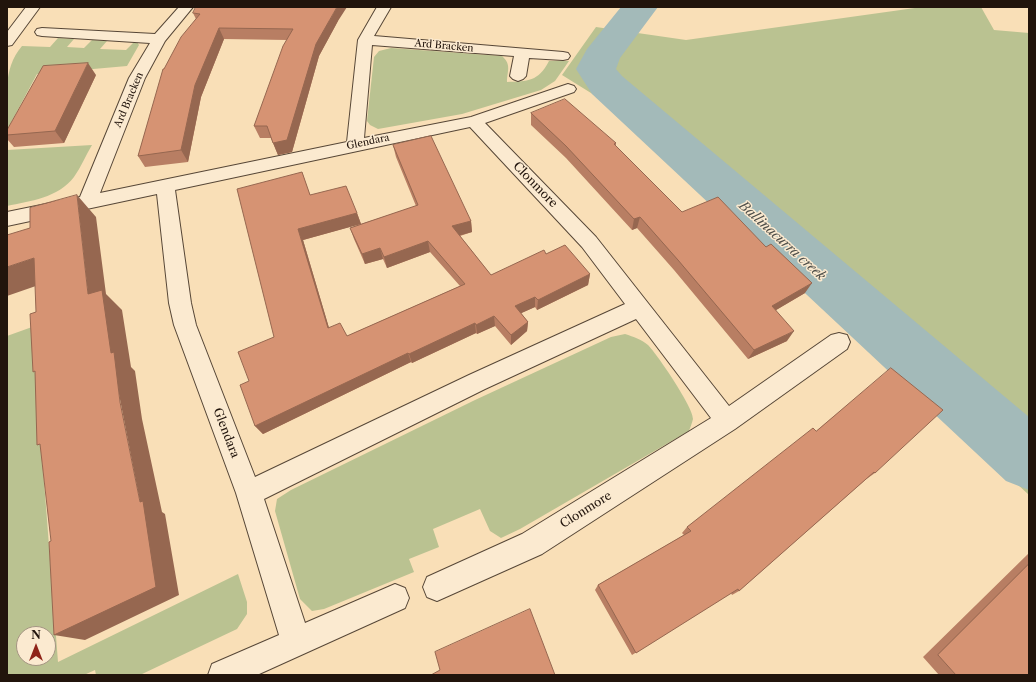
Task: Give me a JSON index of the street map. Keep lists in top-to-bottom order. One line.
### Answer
{"streets":{"street":["Ard Bracken","Glendara","Clonmore"]},"crossings":[["Ard Bracken","Glendara"],["Glendara","Clonmore"]],"water":["Ballinacurra creek"],"north":"top"}
